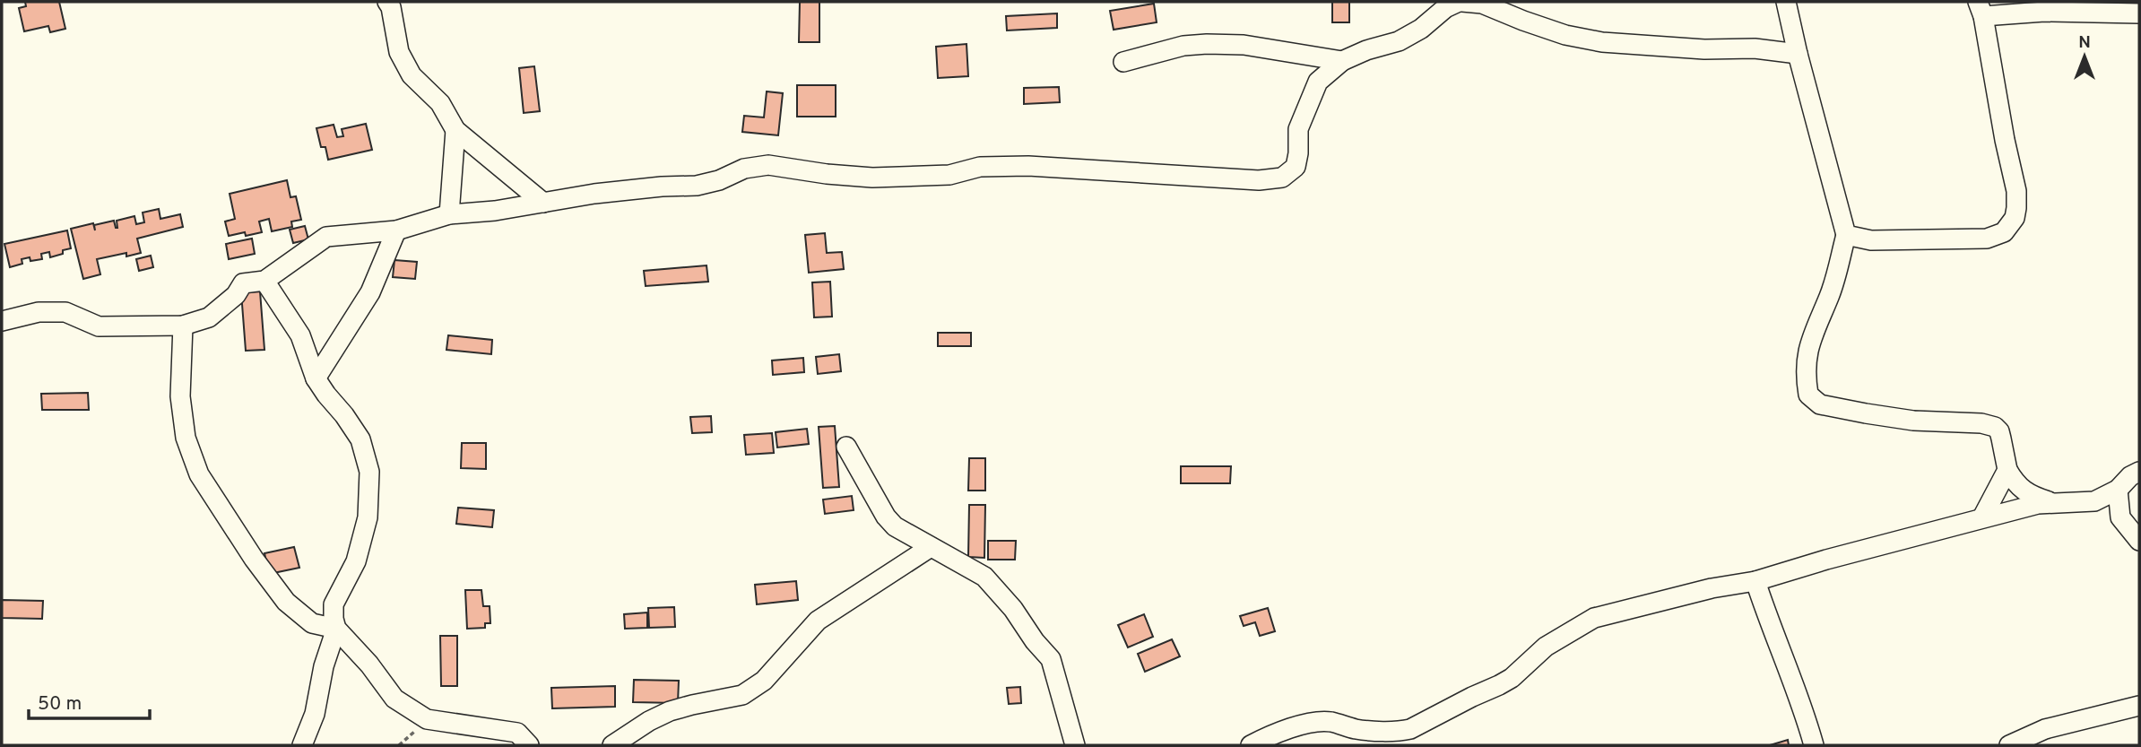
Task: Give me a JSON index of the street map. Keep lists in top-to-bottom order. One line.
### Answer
{"scale_bar":"50 m","north":"top"}
